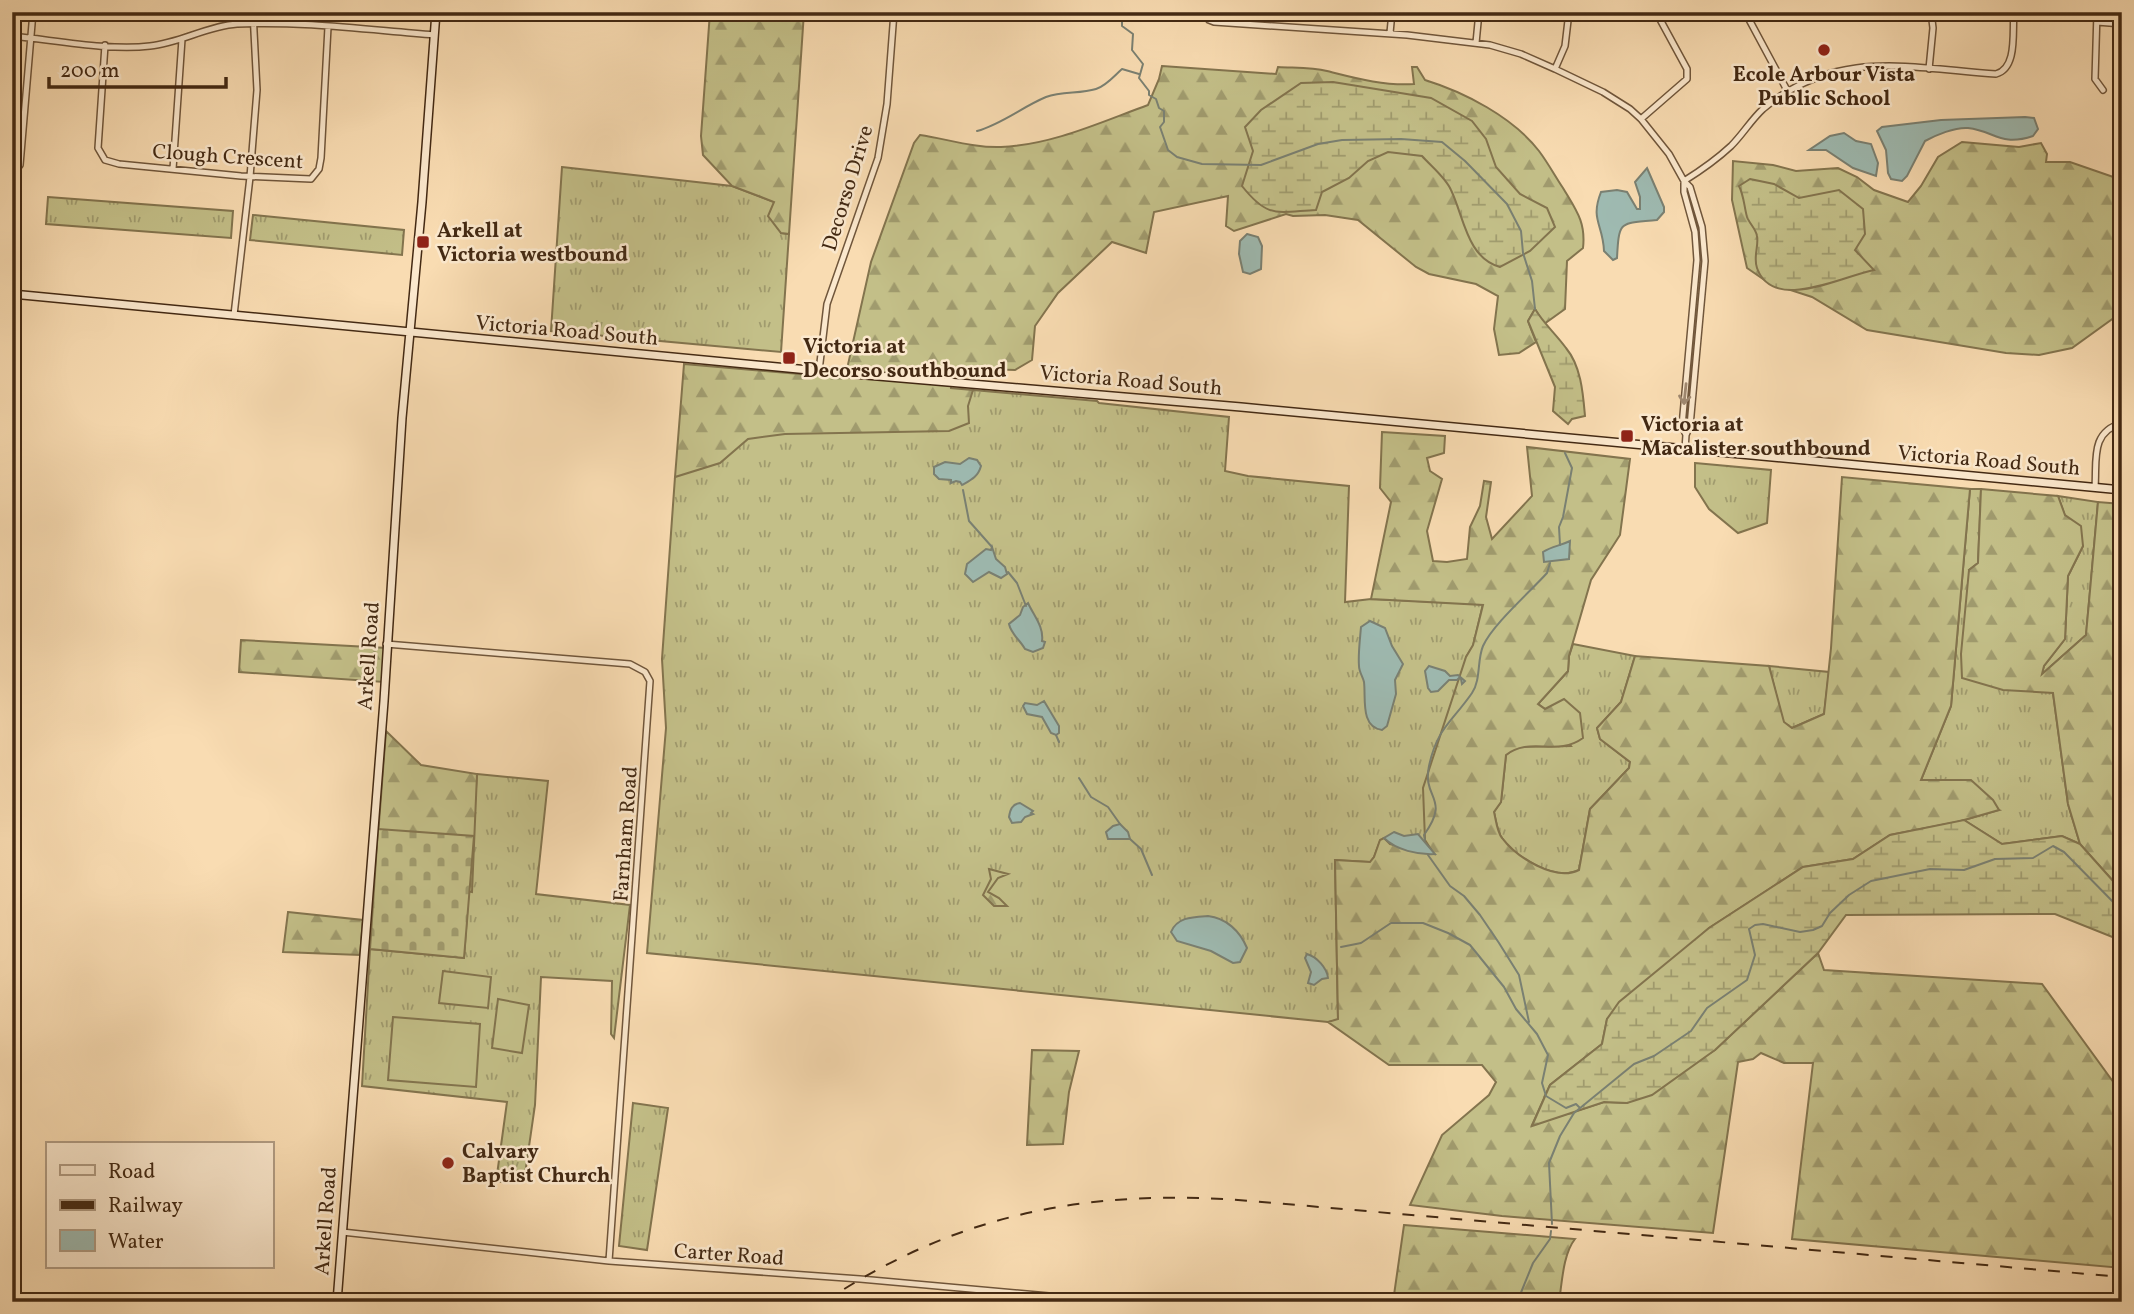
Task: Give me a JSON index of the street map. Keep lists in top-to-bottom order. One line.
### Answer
{"streets":{"main road":["Victoria Road South","Arkell Road"],"street":["Clough Crescent","Decorso Drive","Farnham Road","Carter Road"]},"crossings":[["Decorso Drive","Victoria Road South"],["Victoria Road South","Arkell Road"],["Arkell Road","Farnham Road"],["Arkell Road","Carter Road"],["Farnham Road","Carter Road"]],"places":{"other":["Ecole Arbour Vista Public School","Calvary Baptist Church"],"transit":["Arkell at Victoria westbound","Victoria at Decorso southbound","Victoria at Macalister southbound"]},"legend":["Road","Railway","Water"],"scale_bar":"200 m"}
